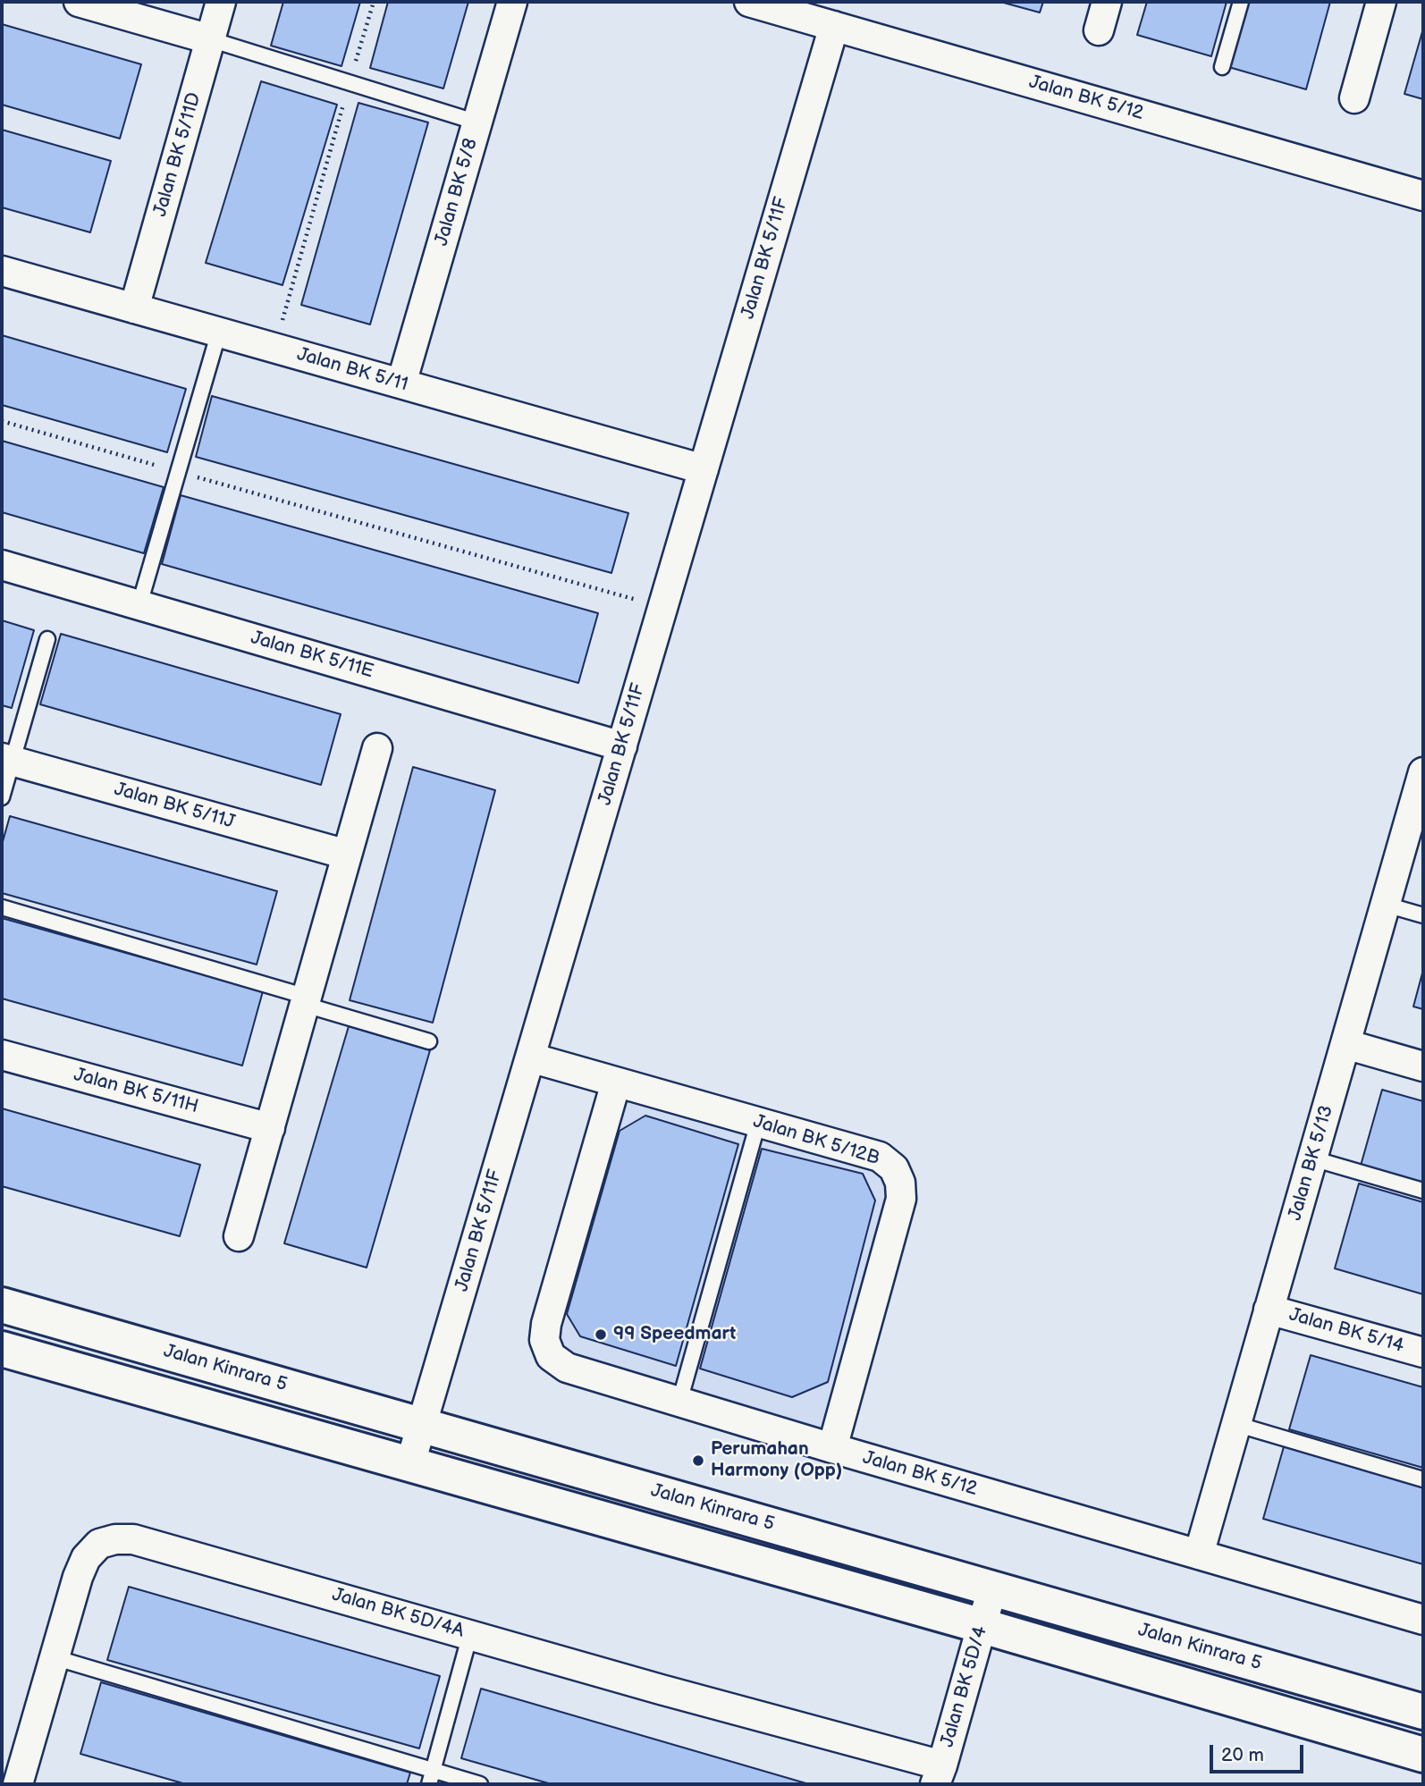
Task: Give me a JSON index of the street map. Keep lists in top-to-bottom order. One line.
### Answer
{"streets":{"main road":["Jalan Kinrara 5"],"street":["Jalan BK 5/12","Jalan BK 5/11D","Jalan BK 5/8","Jalan BK 5/11F","Jalan BK 5/11","Jalan BK 5/11E","Jalan BK 5/11J","Jalan BK 5/11H","Jalan BK 5/12B","Jalan BK 5/13","Jalan BK 5/14","Jalan BK 5D/4A","Jalan BK 5D/4"]},"crossings":[["Jalan BK 5/12","Jalan BK 5/11F"],["Jalan BK 5/12","Jalan BK 5/12B"],["Jalan BK 5/12","Jalan BK 5/13"],["Jalan BK 5/11D","Jalan BK 5/11"],["Jalan BK 5/8","Jalan BK 5/11"],["Jalan BK 5/11F","Jalan BK 5/11"],["Jalan BK 5/11F","Jalan BK 5/11E"],["Jalan BK 5/11F","Jalan BK 5/12B"],["Jalan BK 5/11F","Jalan Kinrara 5"],["Jalan BK 5/13","Jalan BK 5/14"],["Jalan Kinrara 5","Jalan BK 5D/4"],["Jalan BK 5D/4A","Jalan BK 5D/4"]],"places":["99 Speedmart","Perumahan Harmony (Opp)"],"scale_bar":"20 m"}
